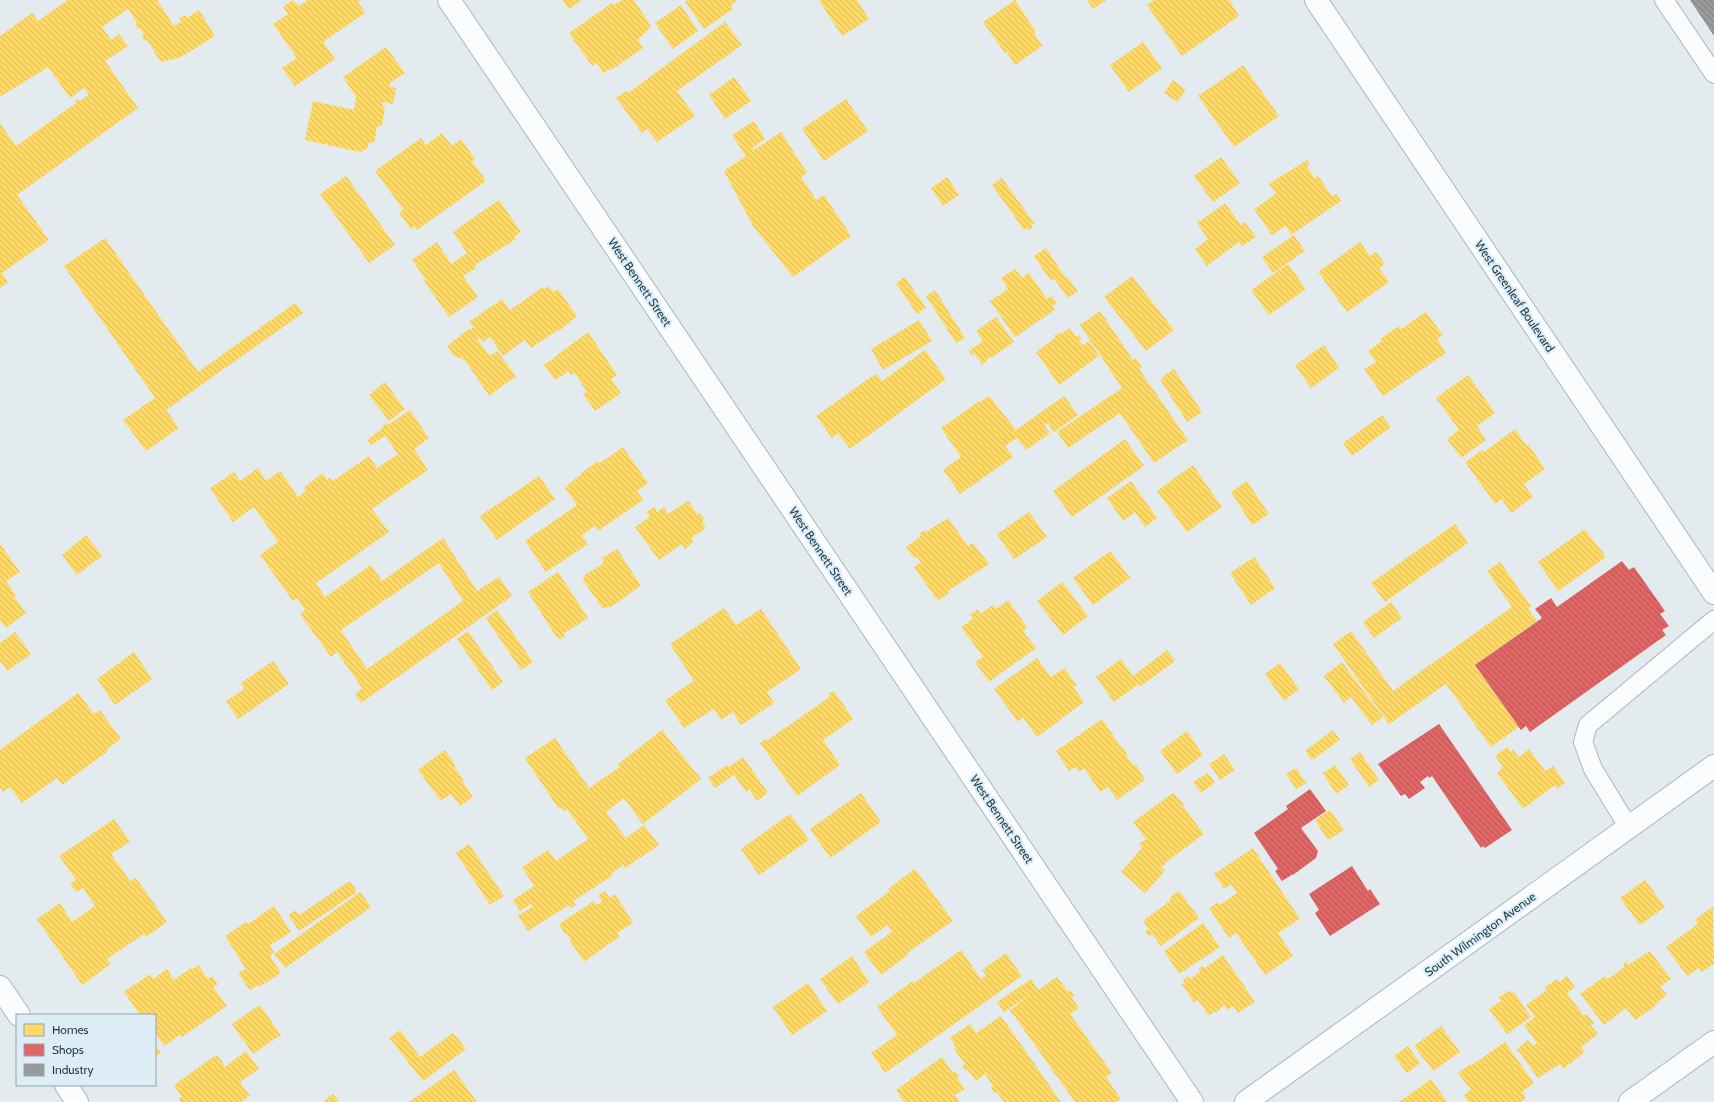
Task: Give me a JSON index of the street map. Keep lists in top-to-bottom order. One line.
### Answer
{"streets":{"street":["West Bennett Street","West Greenleaf Boulevard","South Wilmington Avenue"]},"legend":["Homes","Shops","Industry"]}
